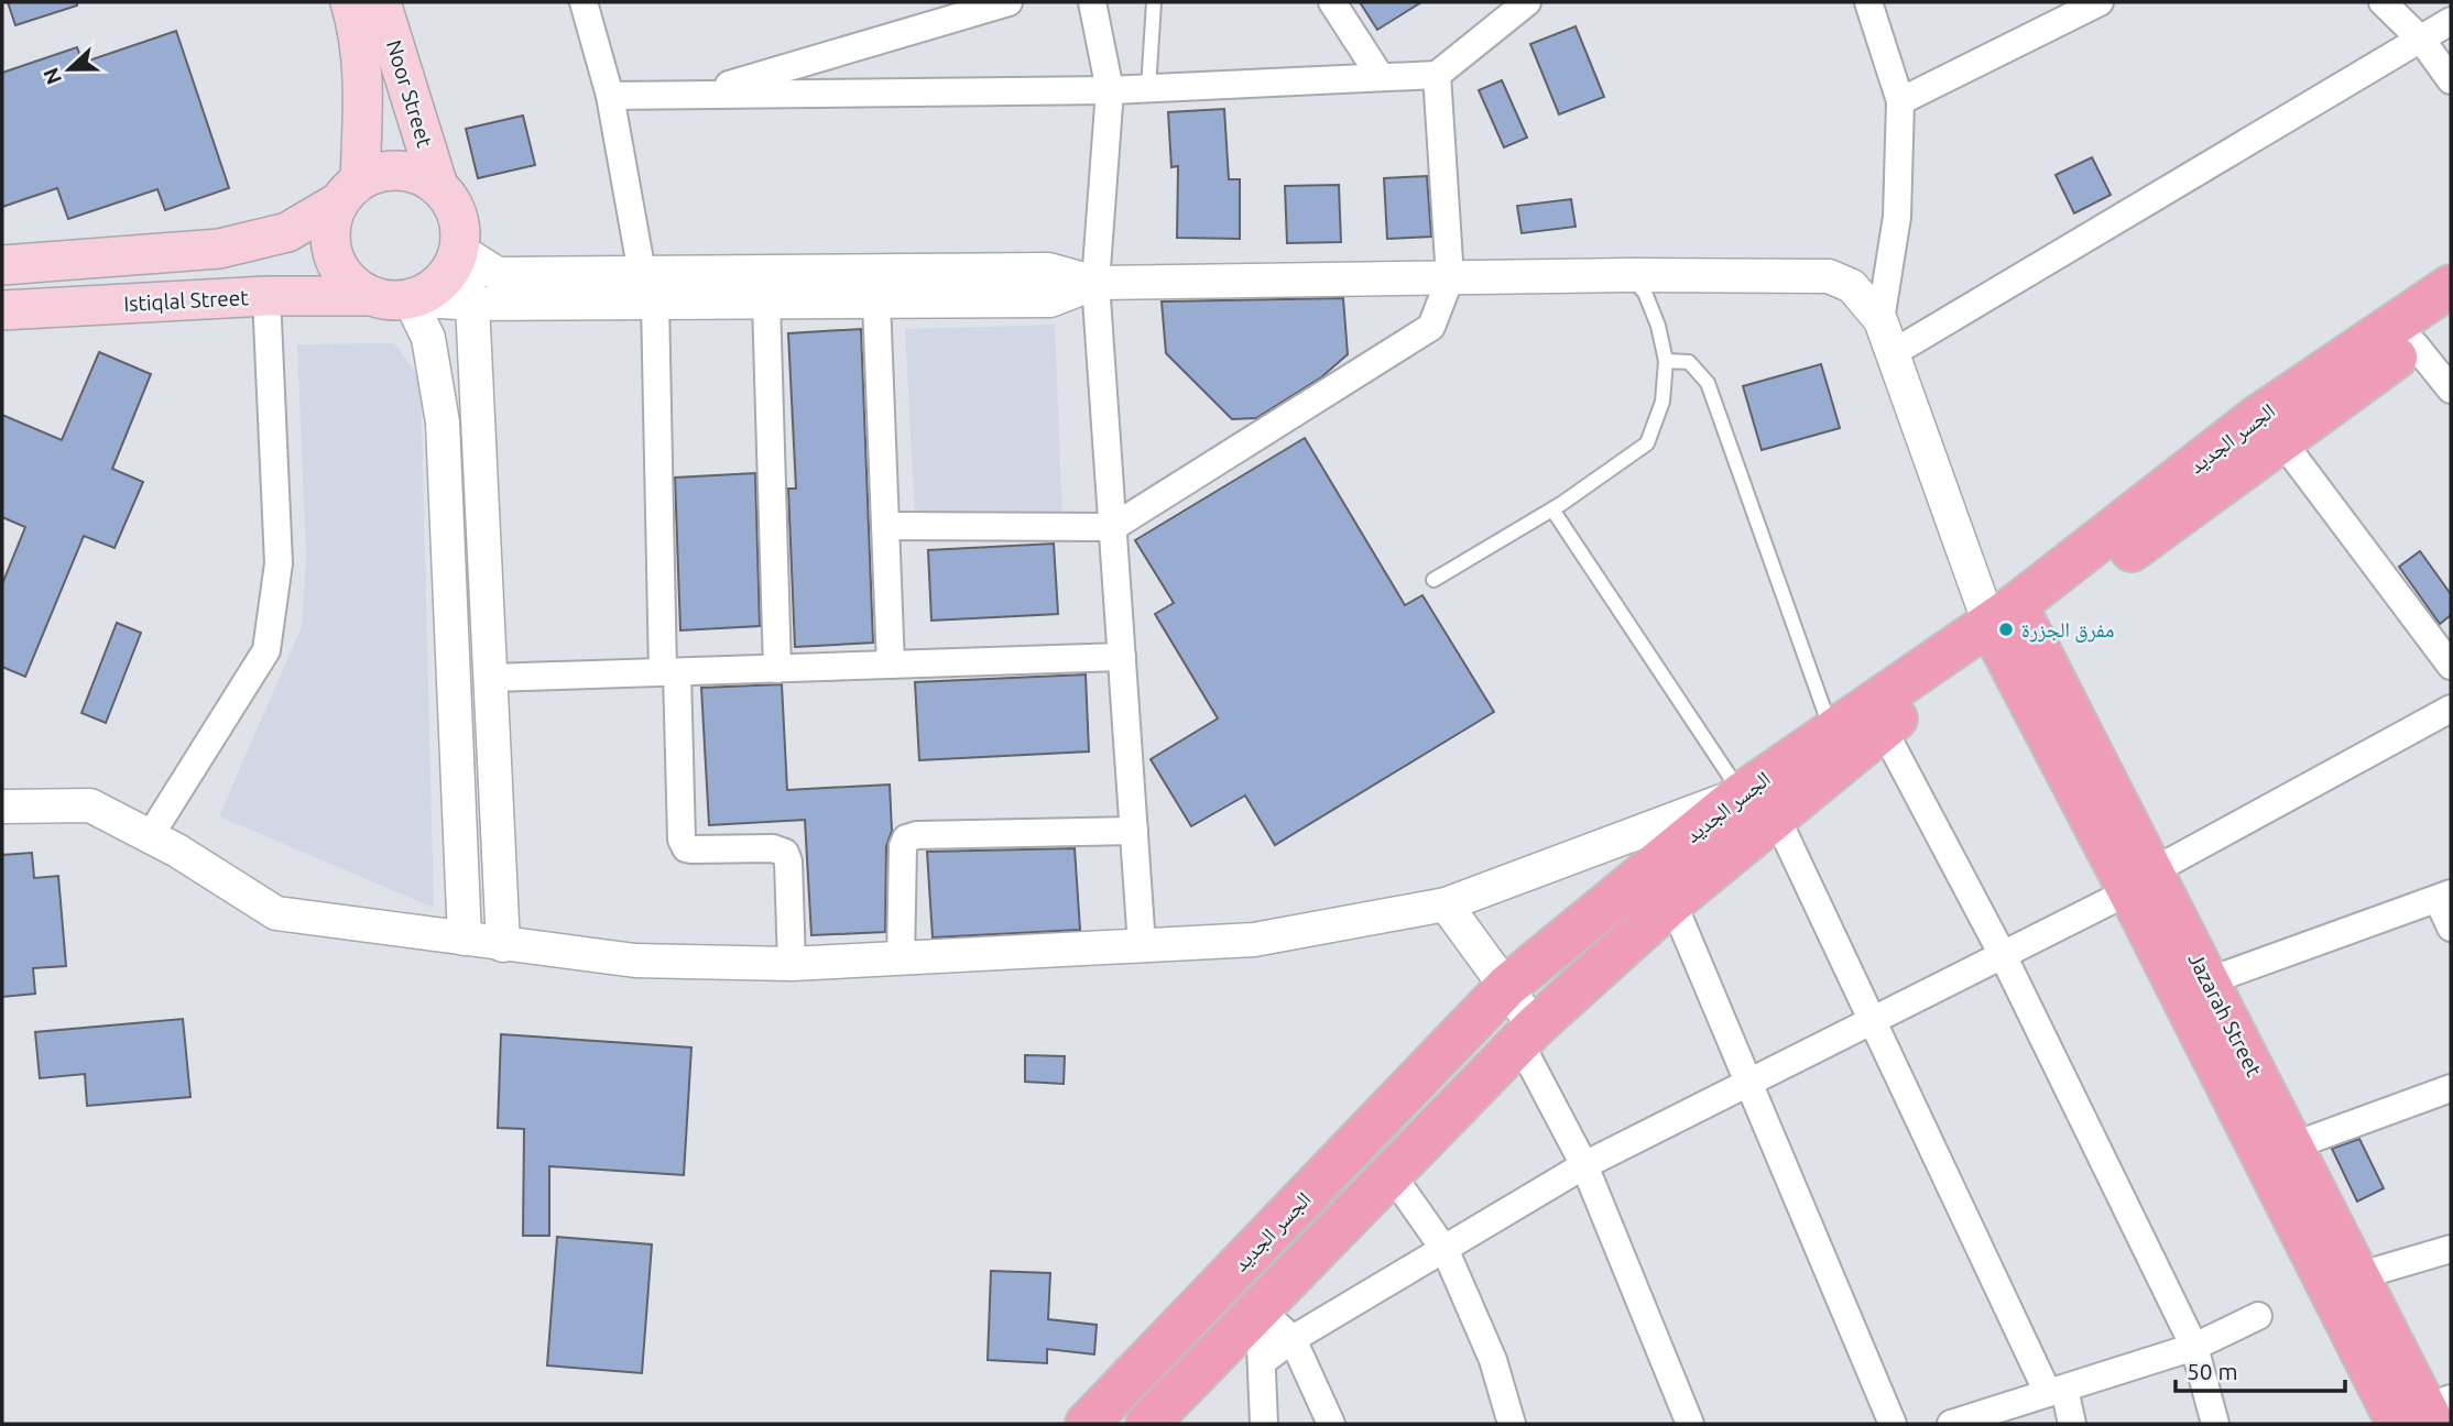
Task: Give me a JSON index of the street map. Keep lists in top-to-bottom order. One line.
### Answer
{"streets":{"main road":["Noor Street","Istiqlal Street","الجسر الجديد","Jazarah Street"]},"crossings":[["Noor Street","Istiqlal Street"],["الجسر الجديد","Jazarah Street"]],"places":["مفرق الجزرة"],"scale_bar":"50 m","north":"left"}
